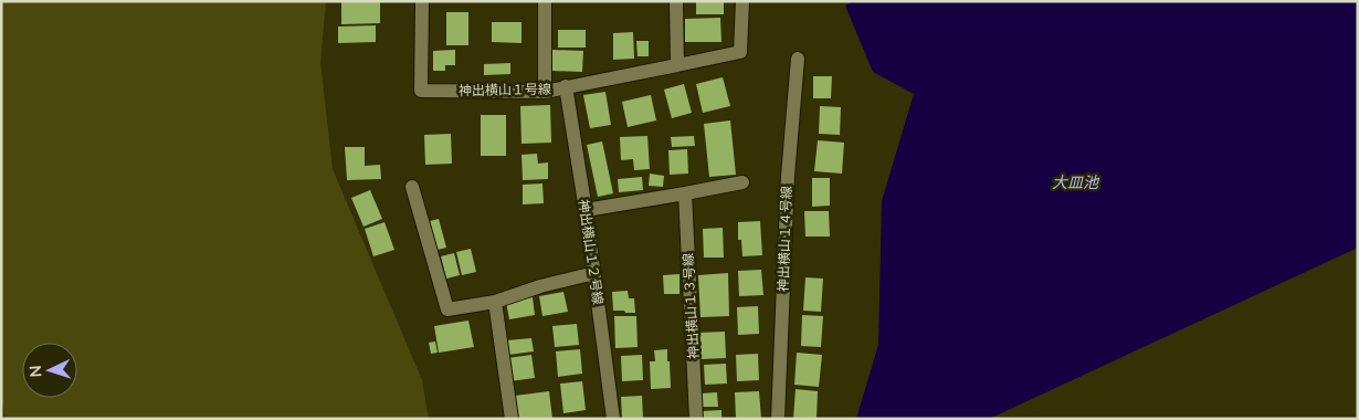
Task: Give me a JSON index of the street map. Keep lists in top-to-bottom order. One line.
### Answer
{"streets":{"street":["神出横山１号線","神出横山１４号線","神出横山１２号線","神出横山１３号線"]},"crossings":[["神出横山１号線","神出横山１２号線"]],"water":["大皿池"],"north":"left"}
